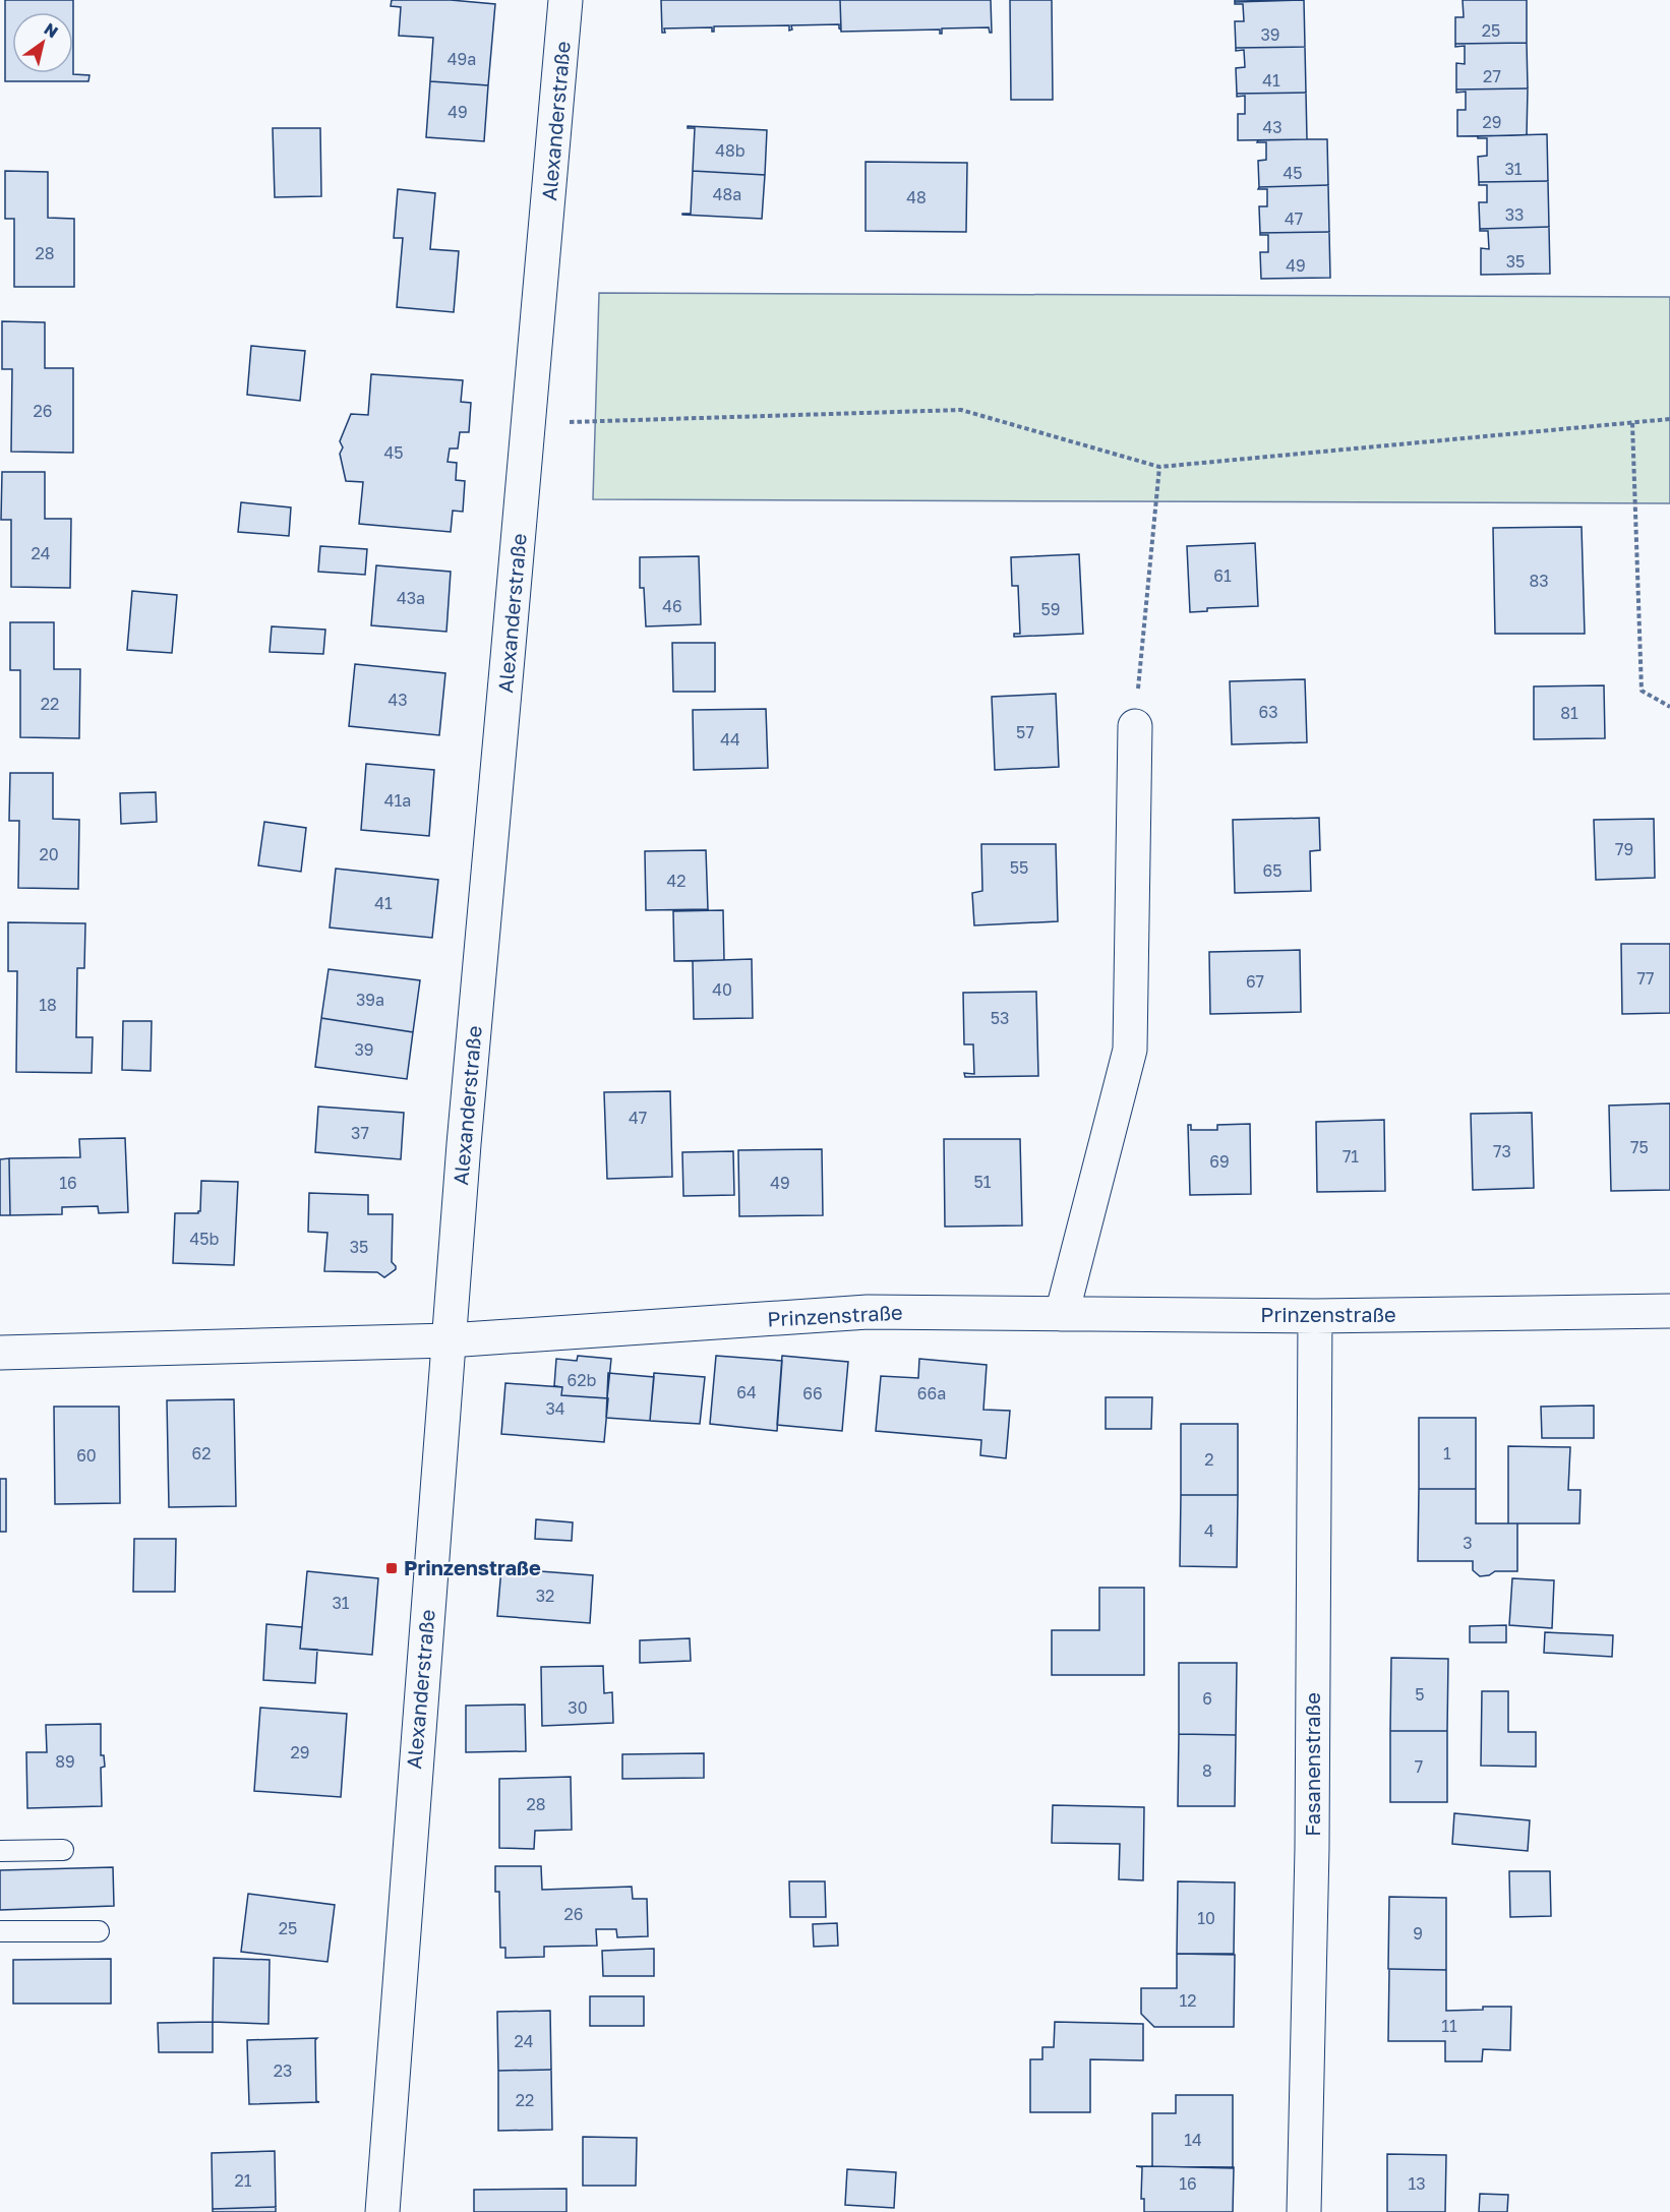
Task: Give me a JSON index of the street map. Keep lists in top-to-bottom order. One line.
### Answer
{"streets":{"street":["Alexanderstraße","Prinzenstraße","Fasanenstraße"]},"crossings":[["Alexanderstraße","Prinzenstraße"],["Prinzenstraße","Fasanenstraße"]],"places":{"transit":["Prinzenstraße"]},"house_numbers":["25","39","49a","27","41","49","29","43","48b","31","45","48a","48","33","47","28","35","49","26","45","24","61","83","43a","46","59","43","22","63","81","57","44","41a","79","20","55","65","42","41","77","67","40","39a","18","53","39","47","37","75","73","71","69","51","16","49","45b","35","62b","64","66","66a","34","62","1","60","2","4","3","32","31","5","6","30","29","89","7","8","28","26","10","25","9","12","11","24","23","22","14","21","16","13"],"north":"top right"}
